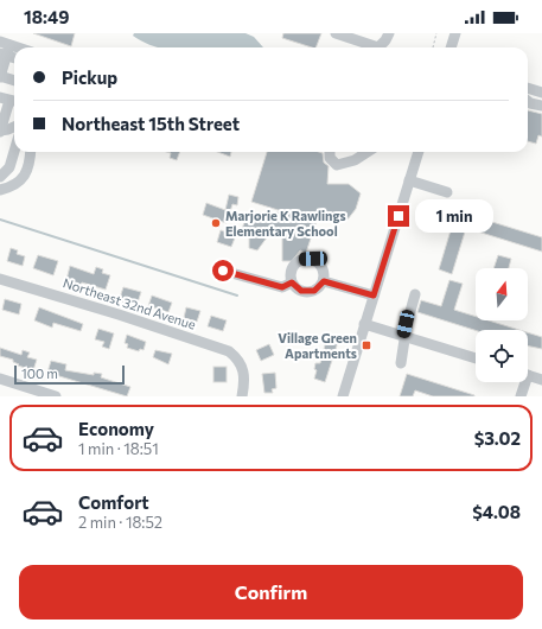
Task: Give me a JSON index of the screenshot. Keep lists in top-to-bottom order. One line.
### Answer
{"streets":{"street":["Northeast 32nd Avenue"]},"places":{"other":["Marjorie K Rawlings Elementary School"],"transit":["Village Green Apartments"]},"scale_bar":"100 m","north":"top","page":{"status":"18:49","banner":["Pickup","Northeast 15th Street"],"bubble":"1 min","scale":"100 m","list":[{"name":"Economy","note":"1 min · 18:51","value":"$3.02"},{"name":"Comfort","note":"2 min · 18:52","value":"$4.08"}],"buttons":"Confirm"}}
